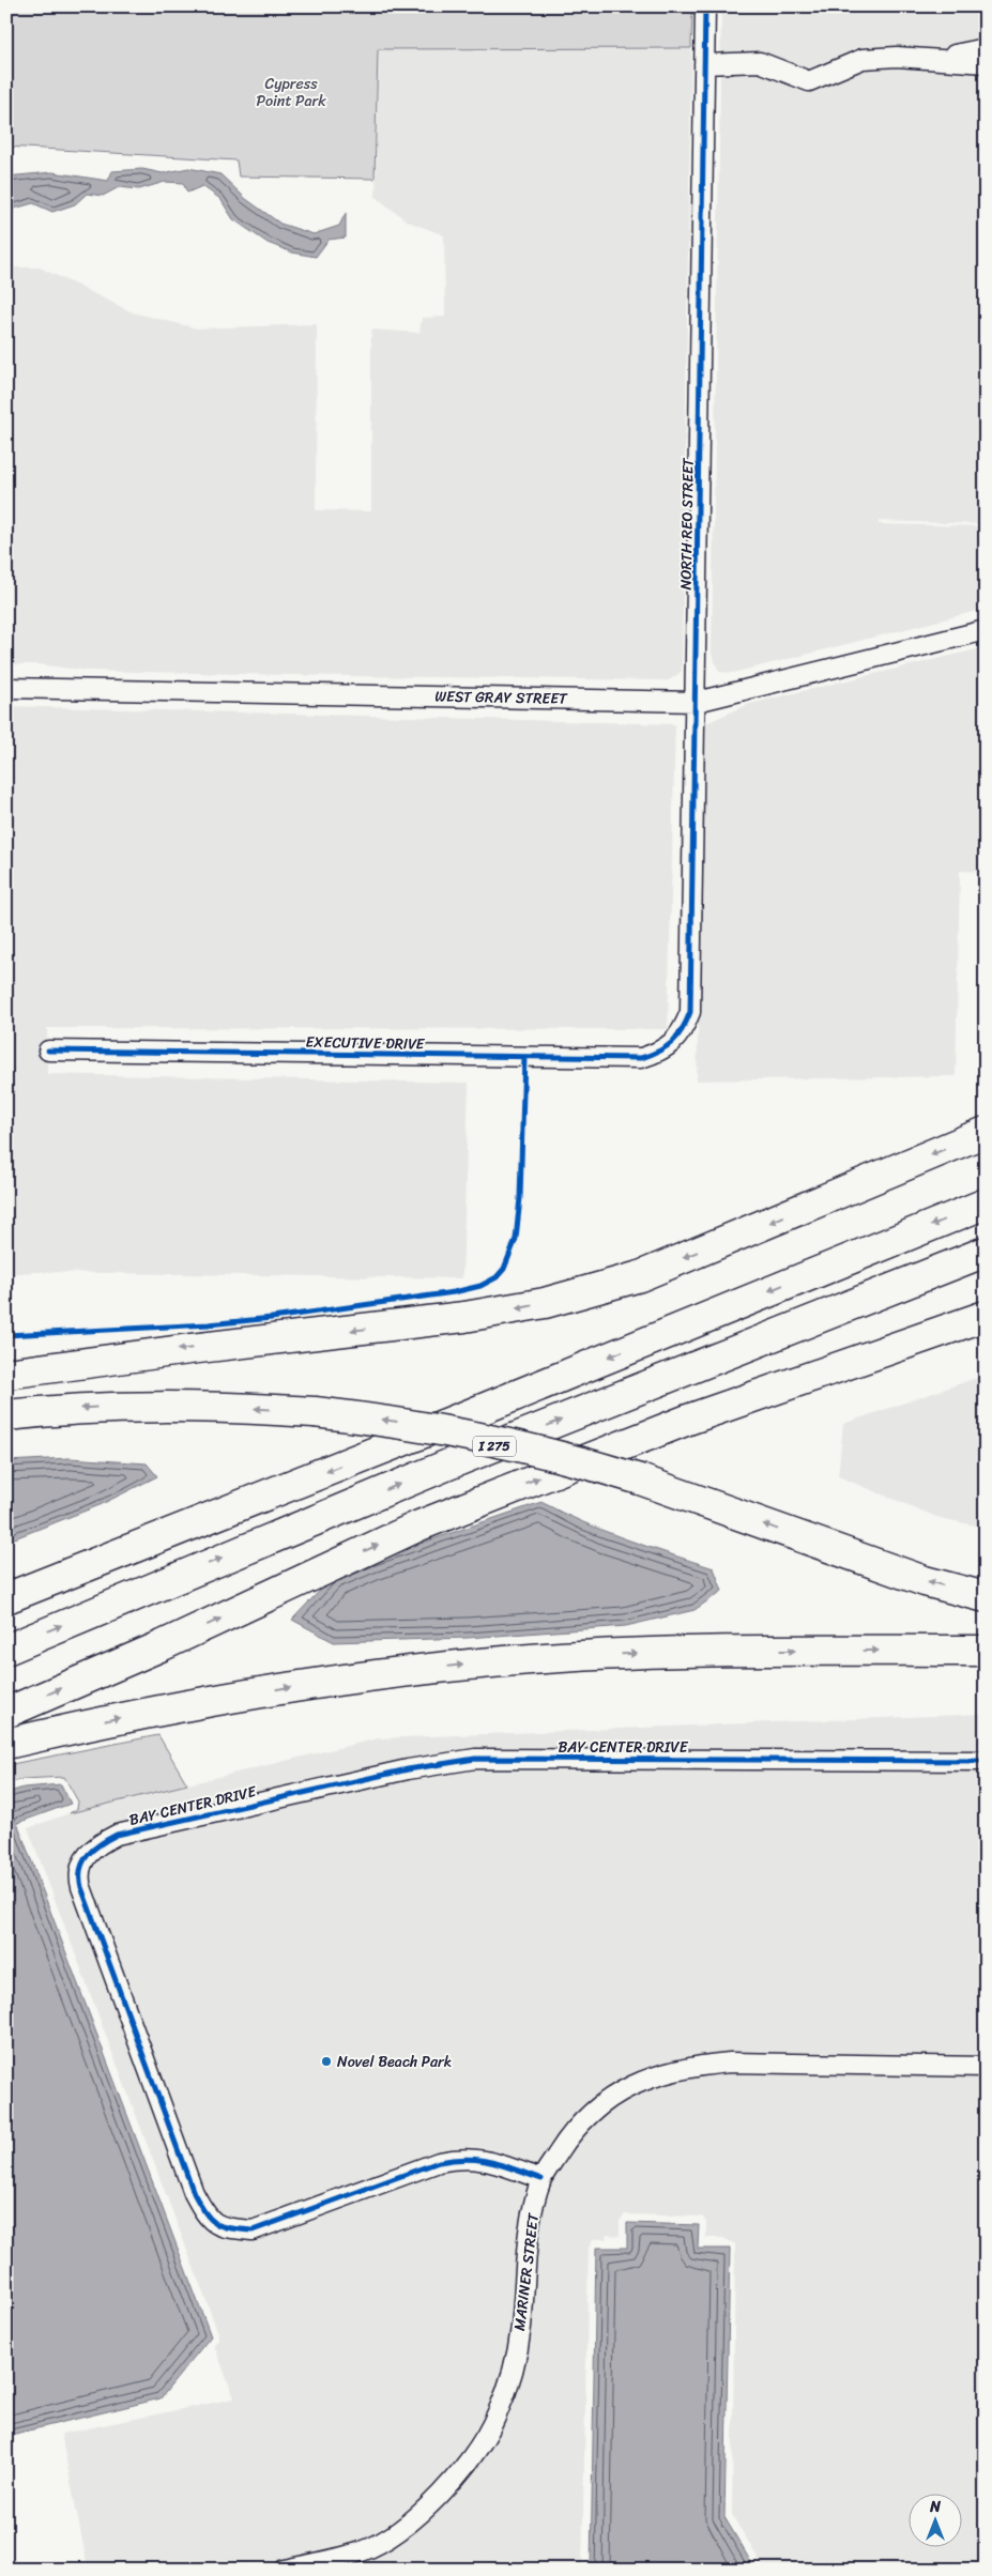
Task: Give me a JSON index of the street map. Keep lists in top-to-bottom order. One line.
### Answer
{"streets":{"highway":["I 275"],"street":["NORTH REO STREET","WEST GRAY STREET","EXECUTIVE DRIVE","BAY CENTER DRIVE","MARINER STREET"]},"crossings":[["NORTH REO STREET","WEST GRAY STREET"],["NORTH REO STREET","EXECUTIVE DRIVE"],["BAY CENTER DRIVE","MARINER STREET"]],"parks":["Cypress Point Park"],"places":["Novel Beach Park"],"north":"top"}
